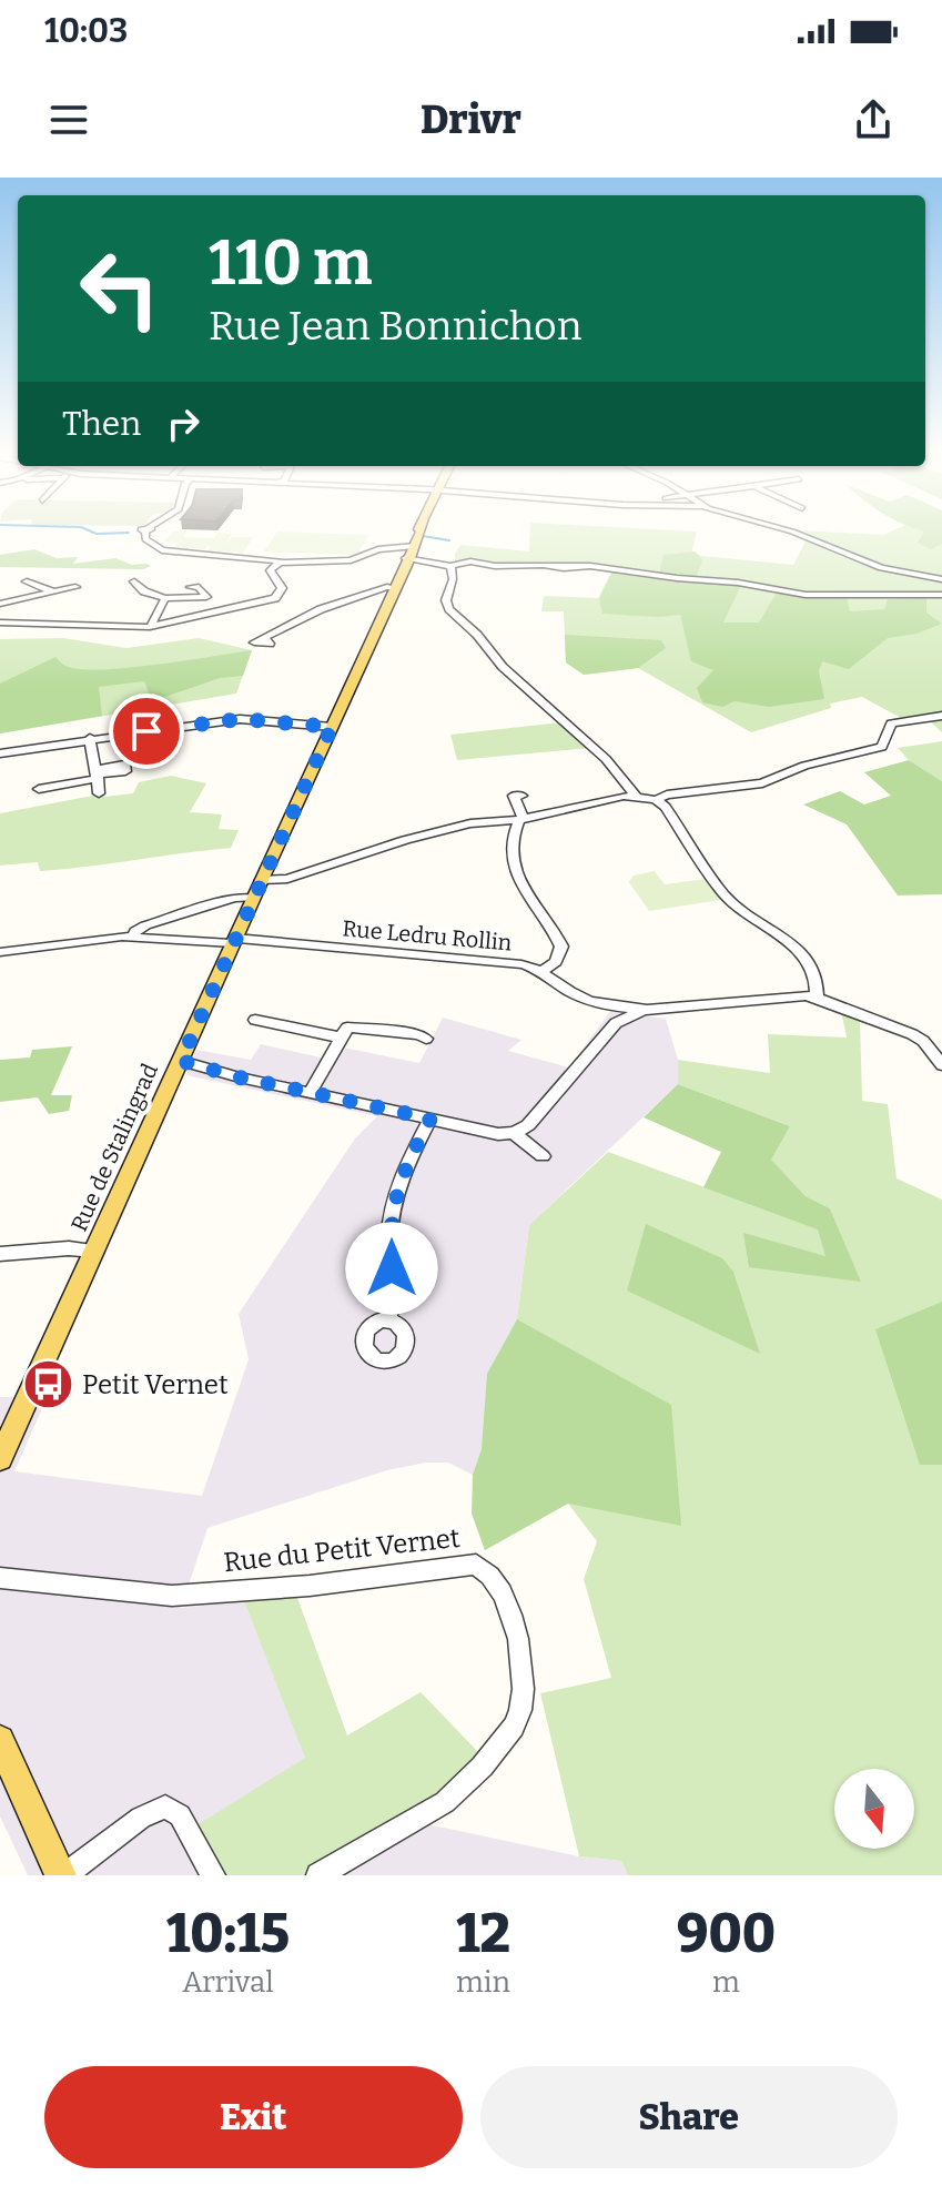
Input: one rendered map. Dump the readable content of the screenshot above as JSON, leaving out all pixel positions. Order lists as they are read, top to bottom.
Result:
{
  "streets": {
    "main road": ["Rue de Stalingrad"],
    "street": ["Rue Ledru Rollin", "Rue du Petit Vernet"]
  },
  "crossings": [
    ["Rue Ledru Rollin", "Rue de Stalingrad"]
  ],
  "places": {
    "bus stop": ["Petit Vernet"]
  },
  "north": "bottom",
  "page": {
    "status": "10:03",
    "header": "Drivr",
    "turn": ["110 m", "Rue Jean Bonnichon"],
    "then": "Then",
    "eta": [
      "10:15",
      "Arrival",
      "12",
      "min",
      "900",
      "m"
    ],
    "buttons": ["Exit", "Share"]
  }
}
